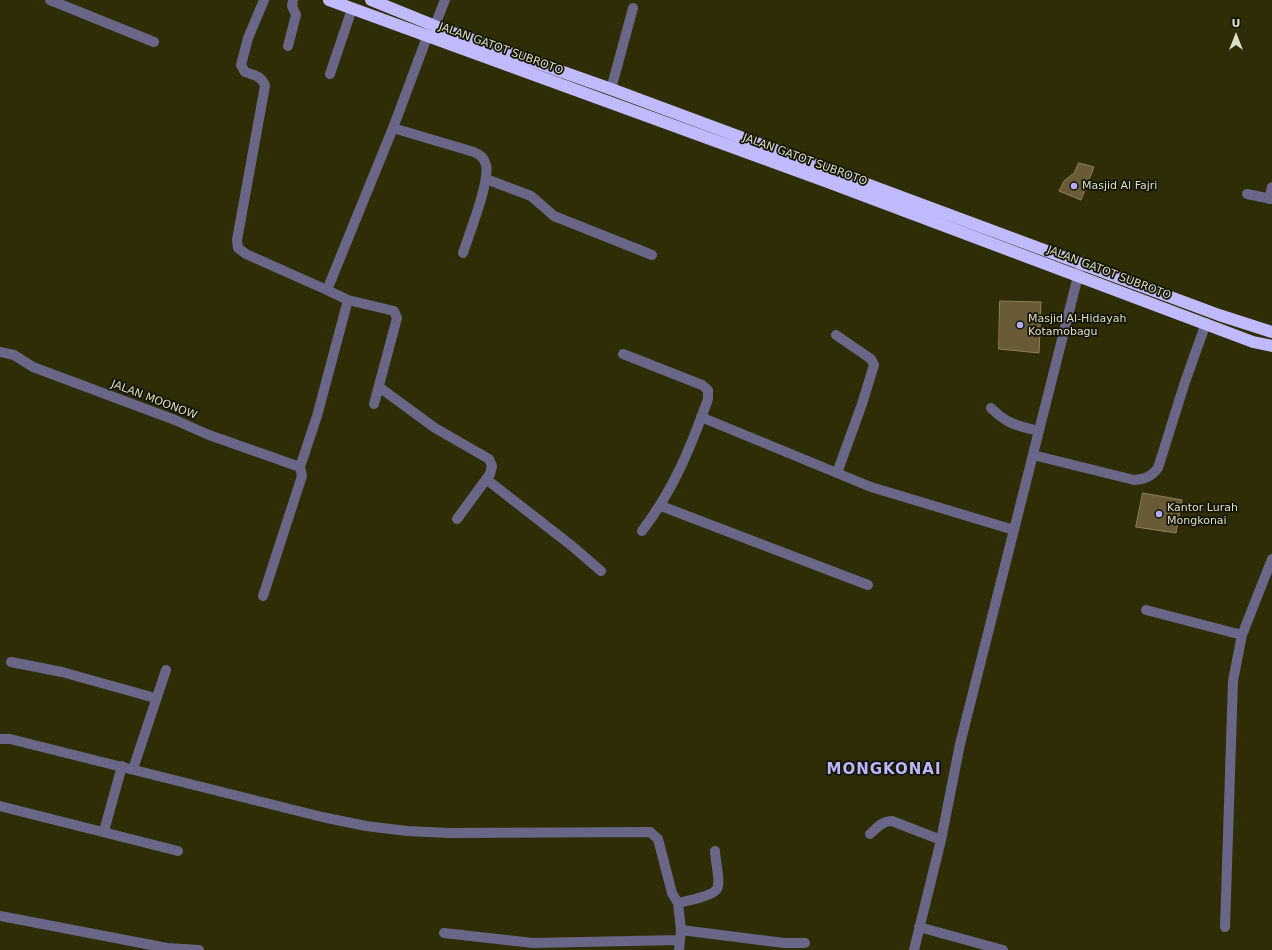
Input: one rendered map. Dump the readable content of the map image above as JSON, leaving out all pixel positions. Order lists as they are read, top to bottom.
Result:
{
  "streets": {
    "highway": ["JALAN GATOT SUBROTO"],
    "street": ["JALAN MOONOW"]
  },
  "districts": ["MONGKONAI"],
  "places": ["Masjid Al Fajri", "Masjid Al-Hidayah Kotamobagu", "Kantor Lurah Mongkonai"],
  "north": "top"
}
